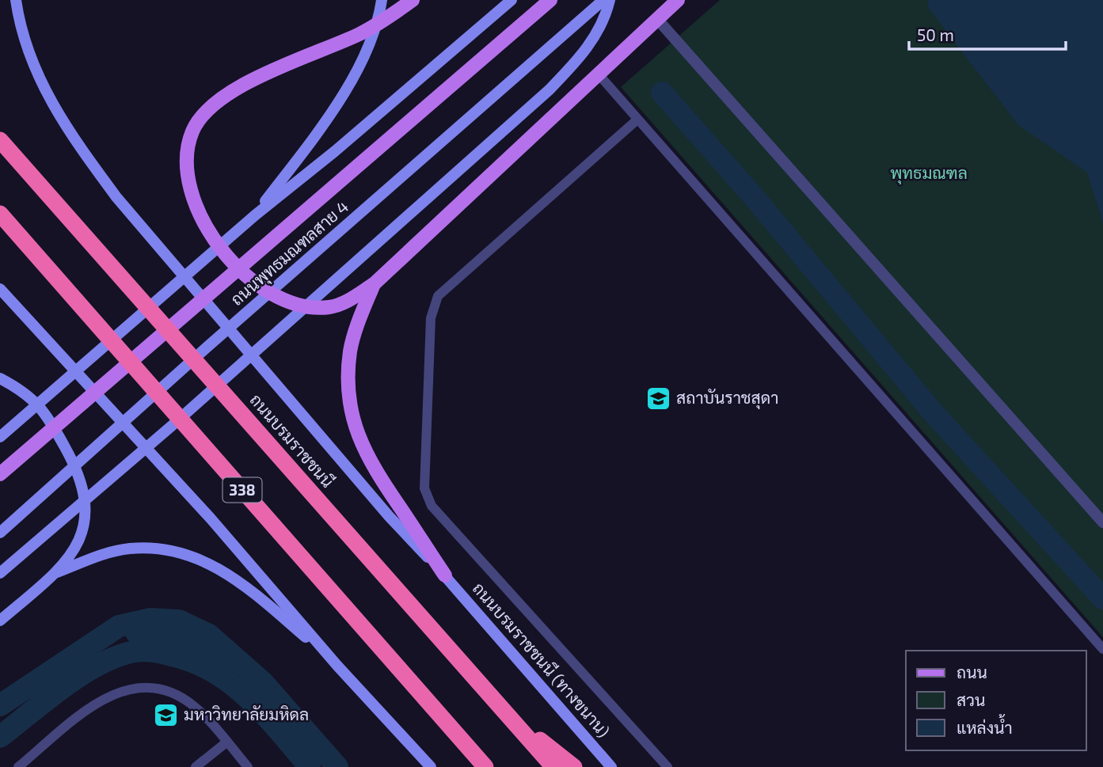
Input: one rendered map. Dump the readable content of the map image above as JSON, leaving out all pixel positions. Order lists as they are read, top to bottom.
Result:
{
  "streets": {
    "highway": ["ถนนบรมราชชนนี", "338"],
    "main road": ["ถนนพุทธมณฑลสาย 4", "ถนนบรมราชชนนี (ทางขนาน)"]
  },
  "parks": ["พุทธมณฑล"],
  "places": {
    "school or university": ["สถาบันราชสุดา", "มหาวิทยาลัยมหิดล"]
  },
  "legend": ["ถนน", "สวน", "แหล่งน้ำ"],
  "scale_bar": "50 m"
}
